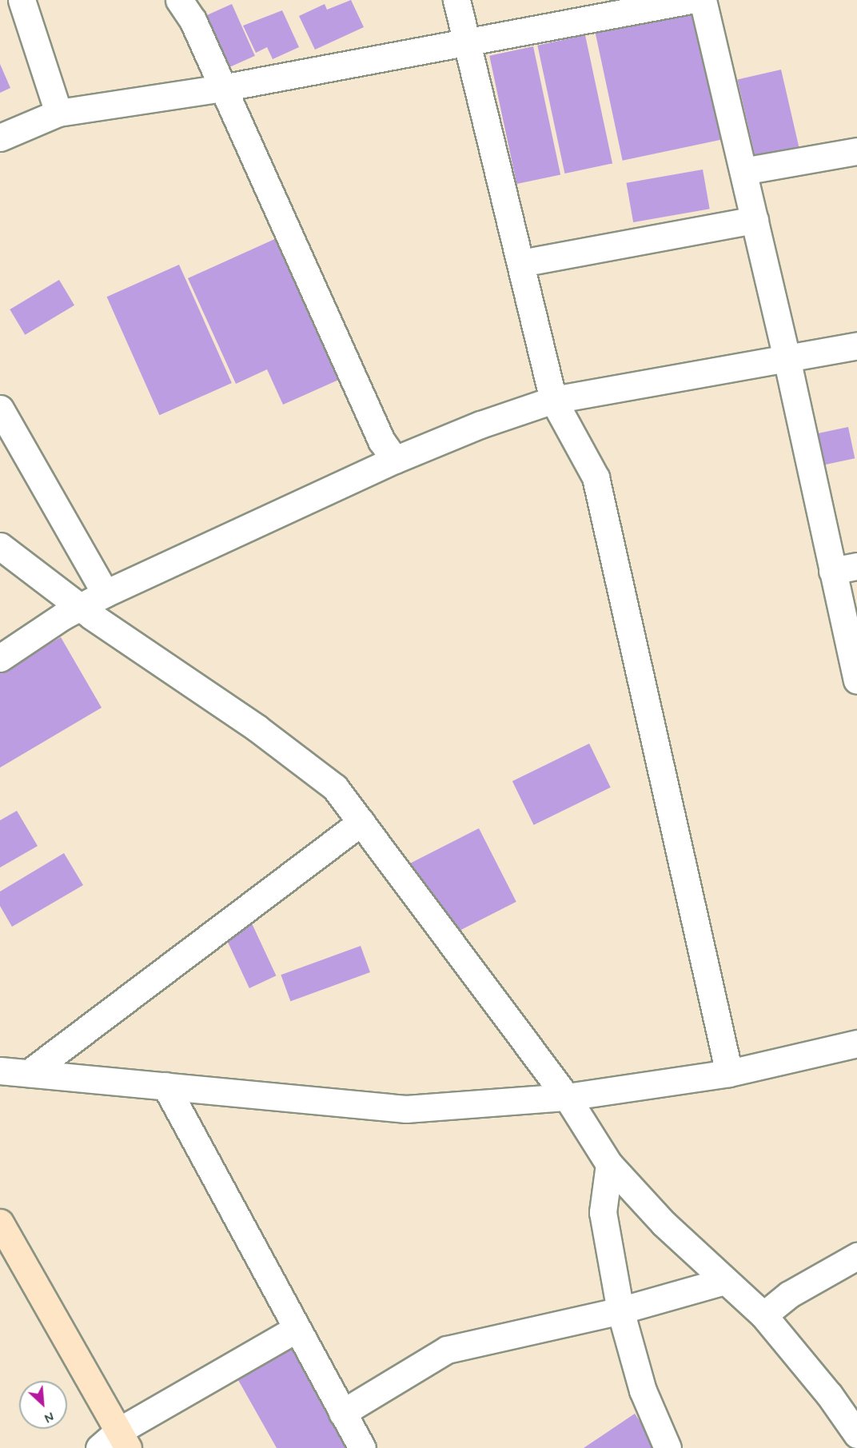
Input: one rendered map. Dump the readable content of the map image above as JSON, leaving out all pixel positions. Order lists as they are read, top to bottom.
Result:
{
  "north": "bottom right"
}
